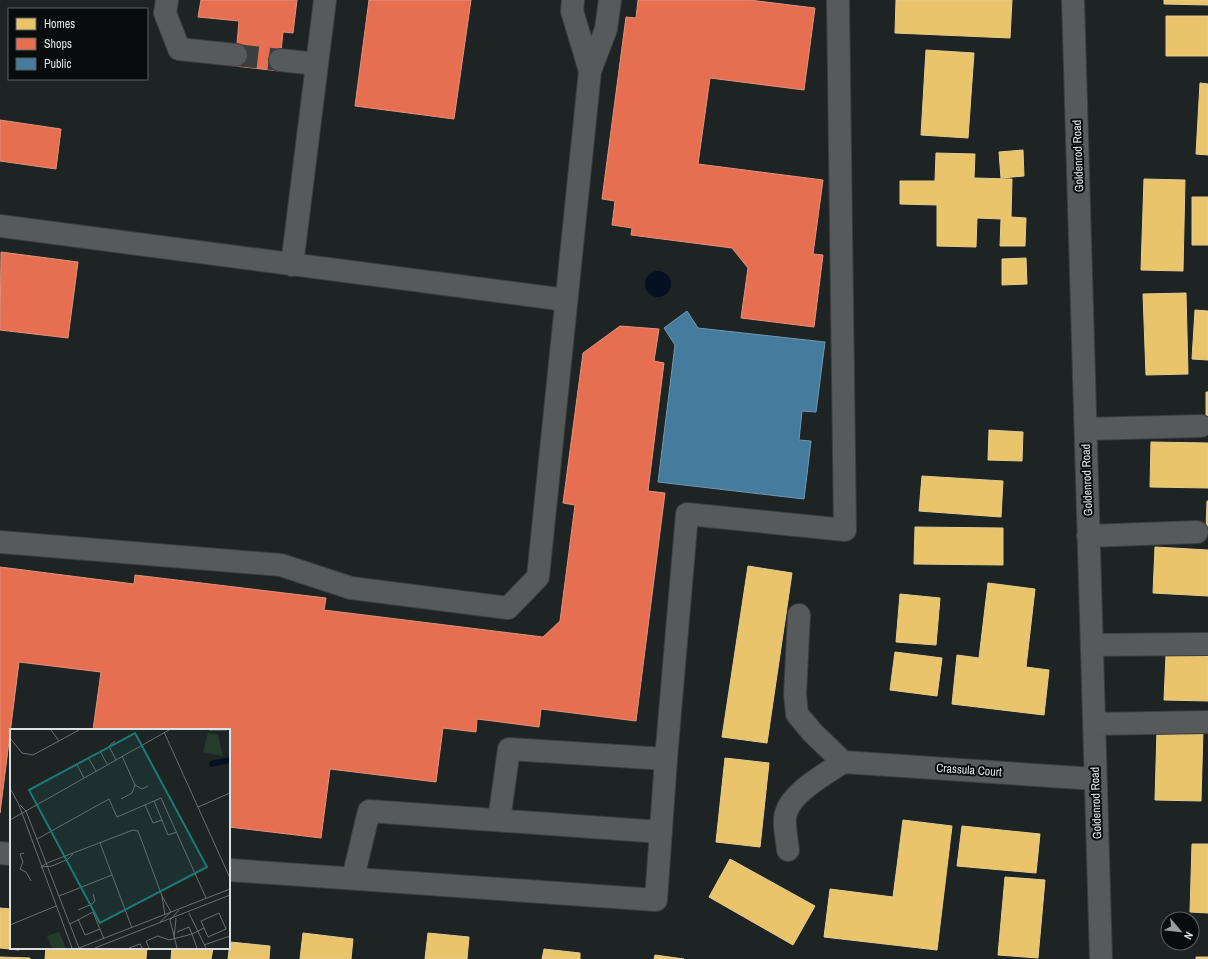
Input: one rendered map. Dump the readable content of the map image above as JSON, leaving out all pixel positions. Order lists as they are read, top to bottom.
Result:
{
  "streets": {
    "street": ["Goldenrod Road", "Crassula Court"]
  },
  "crossings": [
    ["Goldenrod Road", "Crassula Court"]
  ],
  "legend": ["Homes", "Shops", "Public"],
  "north": "bottom right"
}
